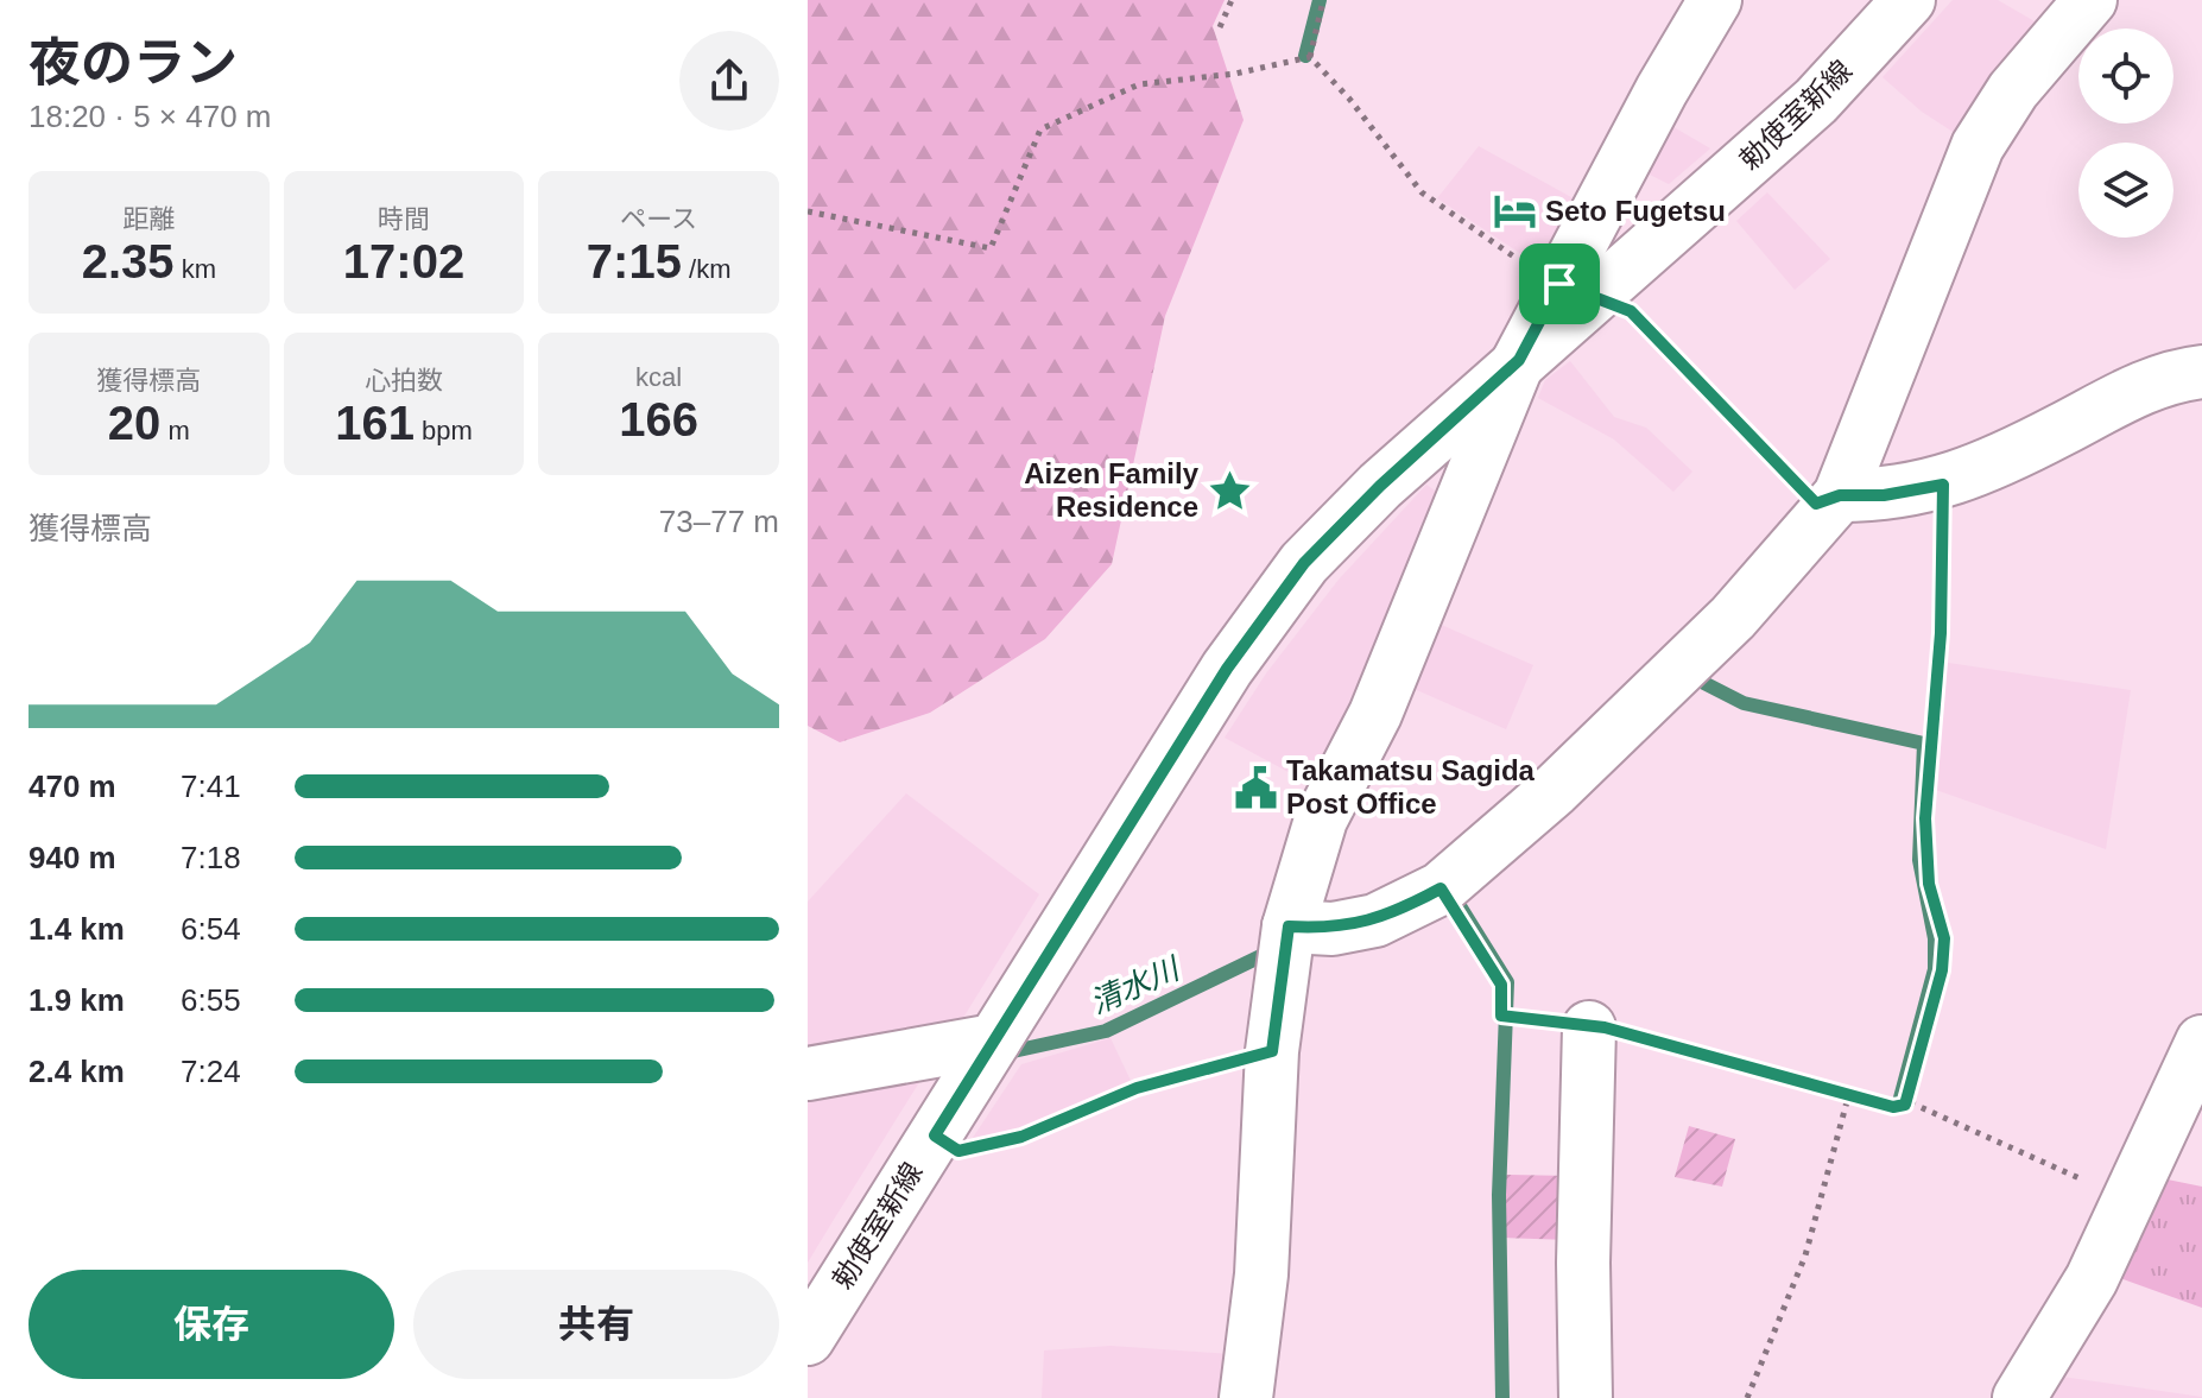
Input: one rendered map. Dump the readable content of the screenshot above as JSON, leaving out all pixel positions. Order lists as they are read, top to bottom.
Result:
{
  "streets": {
    "street": ["勅使室新線"]
  },
  "water": ["清水川"],
  "places": {
    "hotel": ["Seto Fugetsu"],
    "place": ["Aizen Family Residence"],
    "public building": ["Takamatsu Sagida Post Office"]
  },
  "page": {
    "heading": ["夜のラン", "18:20 · 5 × 470 m"],
    "stats": [
      ["距離", "2.35 km"],
      ["時間", "17:02"],
      ["ペース", "7:15 /km"],
      ["獲得標高", "20 m"],
      ["心拍数", "161 bpm"],
      ["kcal", "166"]
    ],
    "chart": ["獲得標高", "73–77 m"],
    "list": [
      {
        "name": "470 m",
        "note": "7:41"
      },
      {
        "name": "940 m",
        "note": "7:18"
      },
      {
        "name": "1.4 km",
        "note": "6:54"
      },
      {
        "name": "1.9 km",
        "note": "6:55"
      },
      {
        "name": "2.4 km",
        "note": "7:24"
      }
    ],
    "buttons": ["保存", "共有"]
  }
}
